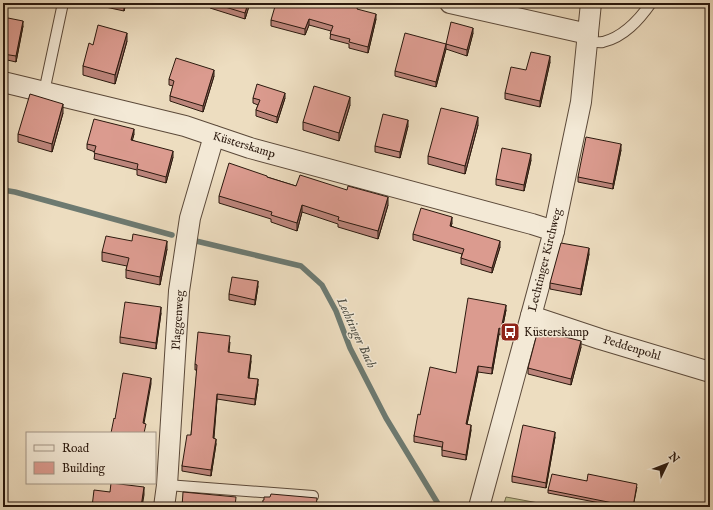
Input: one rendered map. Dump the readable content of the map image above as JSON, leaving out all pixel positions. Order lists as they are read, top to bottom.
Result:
{
  "streets": {
    "street": [
      "Küsterskamp",
      "Lechtinger Kirchweg",
      "Plaggenweg",
      "Peddenpohl"
    ]
  },
  "crossings": [
    ["Küsterskamp", "Lechtinger Kirchweg"],
    ["Küsterskamp", "Plaggenweg"],
    ["Lechtinger Kirchweg", "Peddenpohl"]
  ],
  "water": ["Lechtinger Bach"],
  "places": {
    "bus stop": ["Küsterskamp"]
  },
  "legend": ["Road", "Building"],
  "north": "top right"
}
